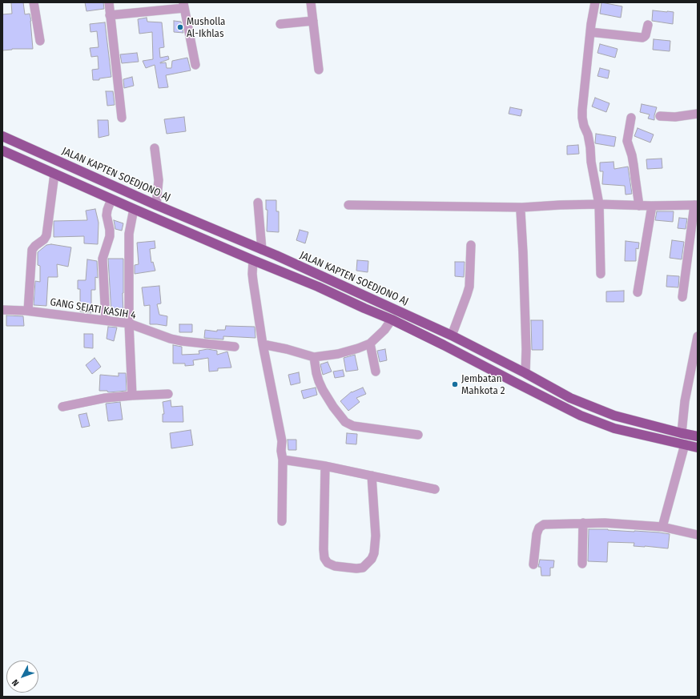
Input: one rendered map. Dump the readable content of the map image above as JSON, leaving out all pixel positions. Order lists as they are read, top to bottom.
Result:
{
  "streets": {
    "main road": ["JALAN KAPTEN SOEDJONO AJ"],
    "street": ["GANG SEJATI KASIH 4"]
  },
  "places": ["Musholla Al-Ikhlas", "Jembatan Mahkota 2"],
  "north": "bottom left"
}
